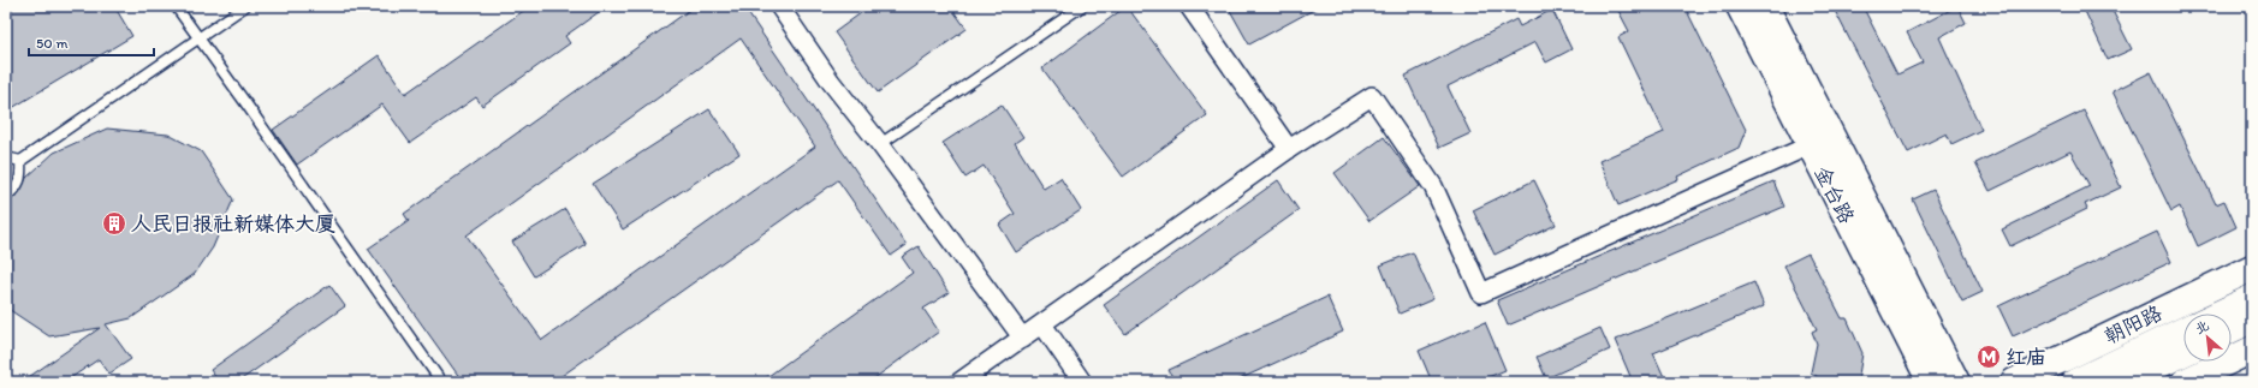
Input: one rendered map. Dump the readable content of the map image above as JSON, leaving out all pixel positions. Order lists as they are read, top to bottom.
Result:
{
  "streets": {
    "main road": ["金台路", "朝阳路"]
  },
  "places": {
    "building": ["人民日报社新媒体大厦"],
    "metro station": ["红庙"]
  },
  "scale_bar": "50 m",
  "north": "top left"
}
